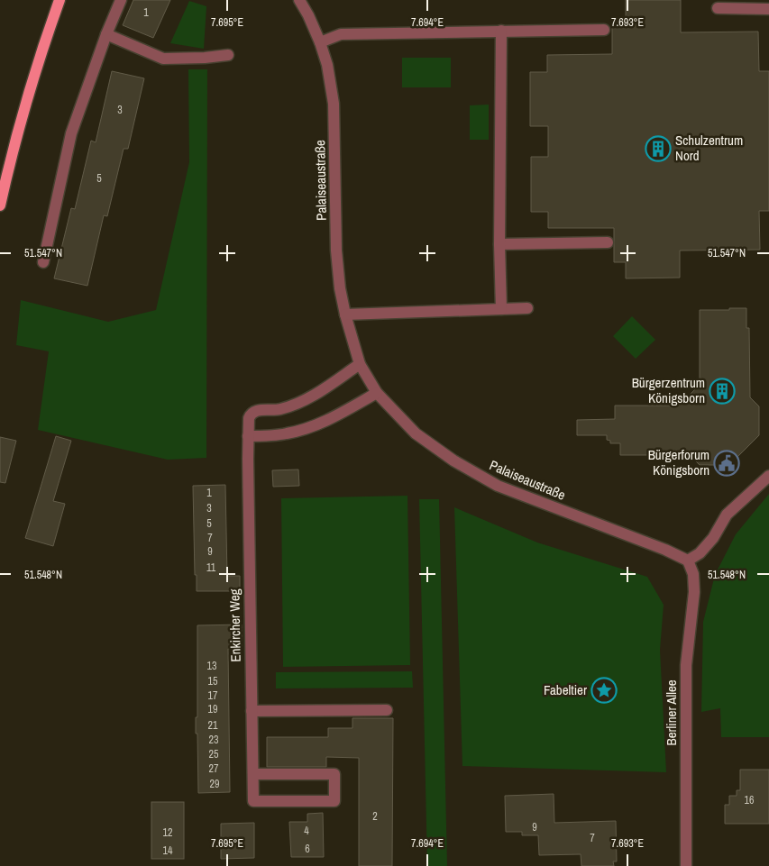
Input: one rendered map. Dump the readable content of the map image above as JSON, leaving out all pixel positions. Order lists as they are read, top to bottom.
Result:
{
  "streets": {
    "street": ["Palaiseaustraße", "Enkircher Weg", "Berliner Allee"]
  },
  "crossings": [
    ["Palaiseaustraße", "Berliner Allee"]
  ],
  "places": {
    "building": ["Schulzentrum Nord", "Bürgerzentrum Königsborn"],
    "public building": ["Bürgerforum Königsborn"],
    "place": ["Fabeltier"]
  },
  "house_numbers": [
    "1",
    "3",
    "5",
    "1",
    "3",
    "5",
    "7",
    "9",
    "11",
    "13",
    "15",
    "17",
    "19",
    "21",
    "23",
    "25",
    "27",
    "29",
    "16",
    "2",
    "9",
    "4",
    "12",
    "7",
    "6",
    "14"
  ],
  "coordinates": [
    "7.695°E",
    "7.694°E",
    "7.693°E",
    "51.547°N",
    "51.548°N"
  ]
}
